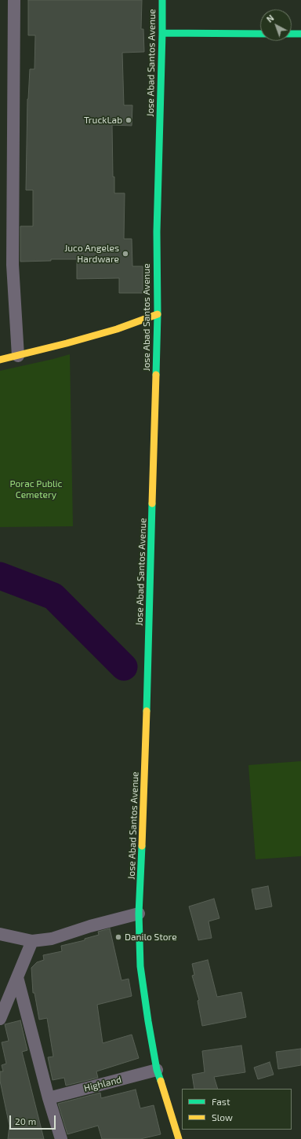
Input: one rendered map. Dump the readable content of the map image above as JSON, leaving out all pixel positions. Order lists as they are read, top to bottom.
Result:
{
  "streets": {
    "main road": ["Jose Abad Santos Avenue"],
    "street": ["Highland"]
  },
  "crossings": [
    ["Jose Abad Santos Avenue", "Highland"]
  ],
  "parks": ["Porac Public Cemetery"],
  "places": ["TruckLab", "Juco Angeles Hardware", "Danilo Store"],
  "legend": ["Fast", "Slow"],
  "scale_bar": "20 m",
  "north": "top left"
}
